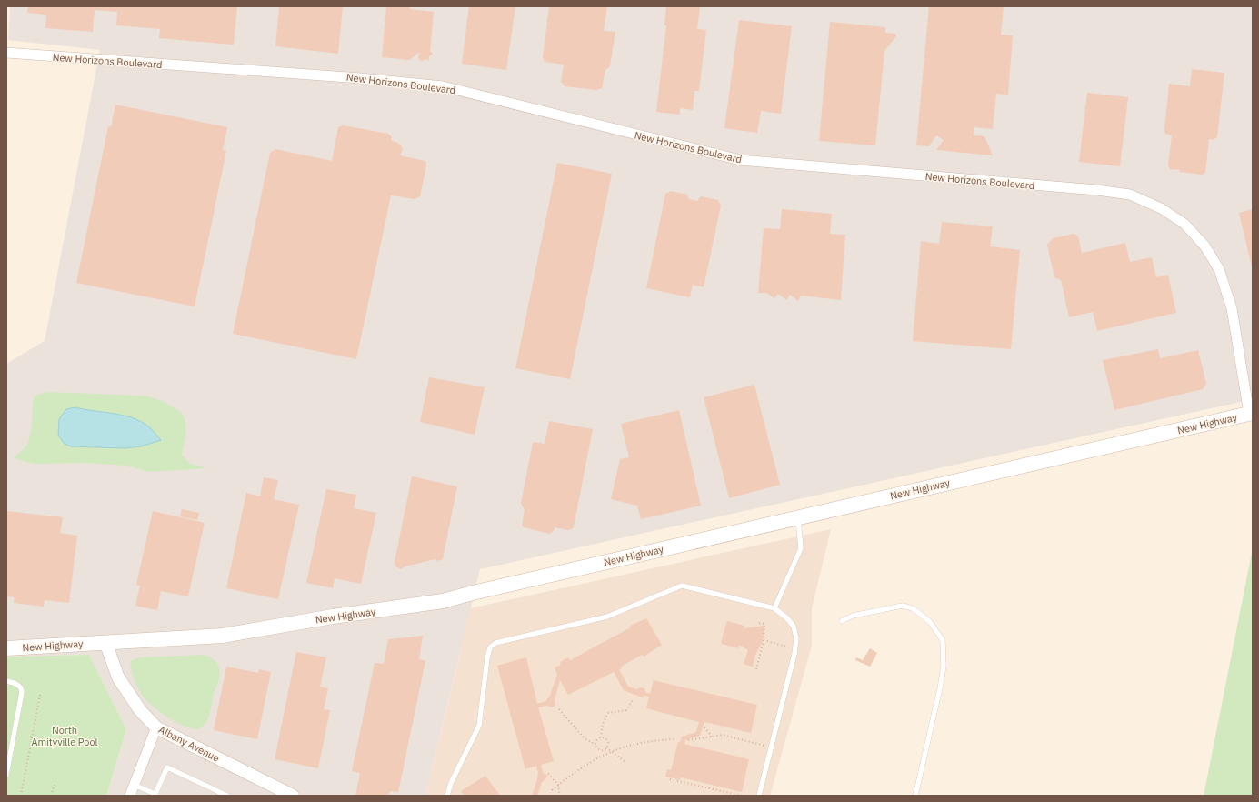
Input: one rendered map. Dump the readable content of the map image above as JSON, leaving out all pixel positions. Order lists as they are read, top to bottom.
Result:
{
  "streets": {
    "main road": ["New Highway"],
    "street": ["New Horizons Boulevard", "Albany Avenue"]
  },
  "crossings": [
    ["New Horizons Boulevard", "New Highway"],
    ["New Highway", "Albany Avenue"]
  ],
  "parks": ["North Amityville Pool"]
}
